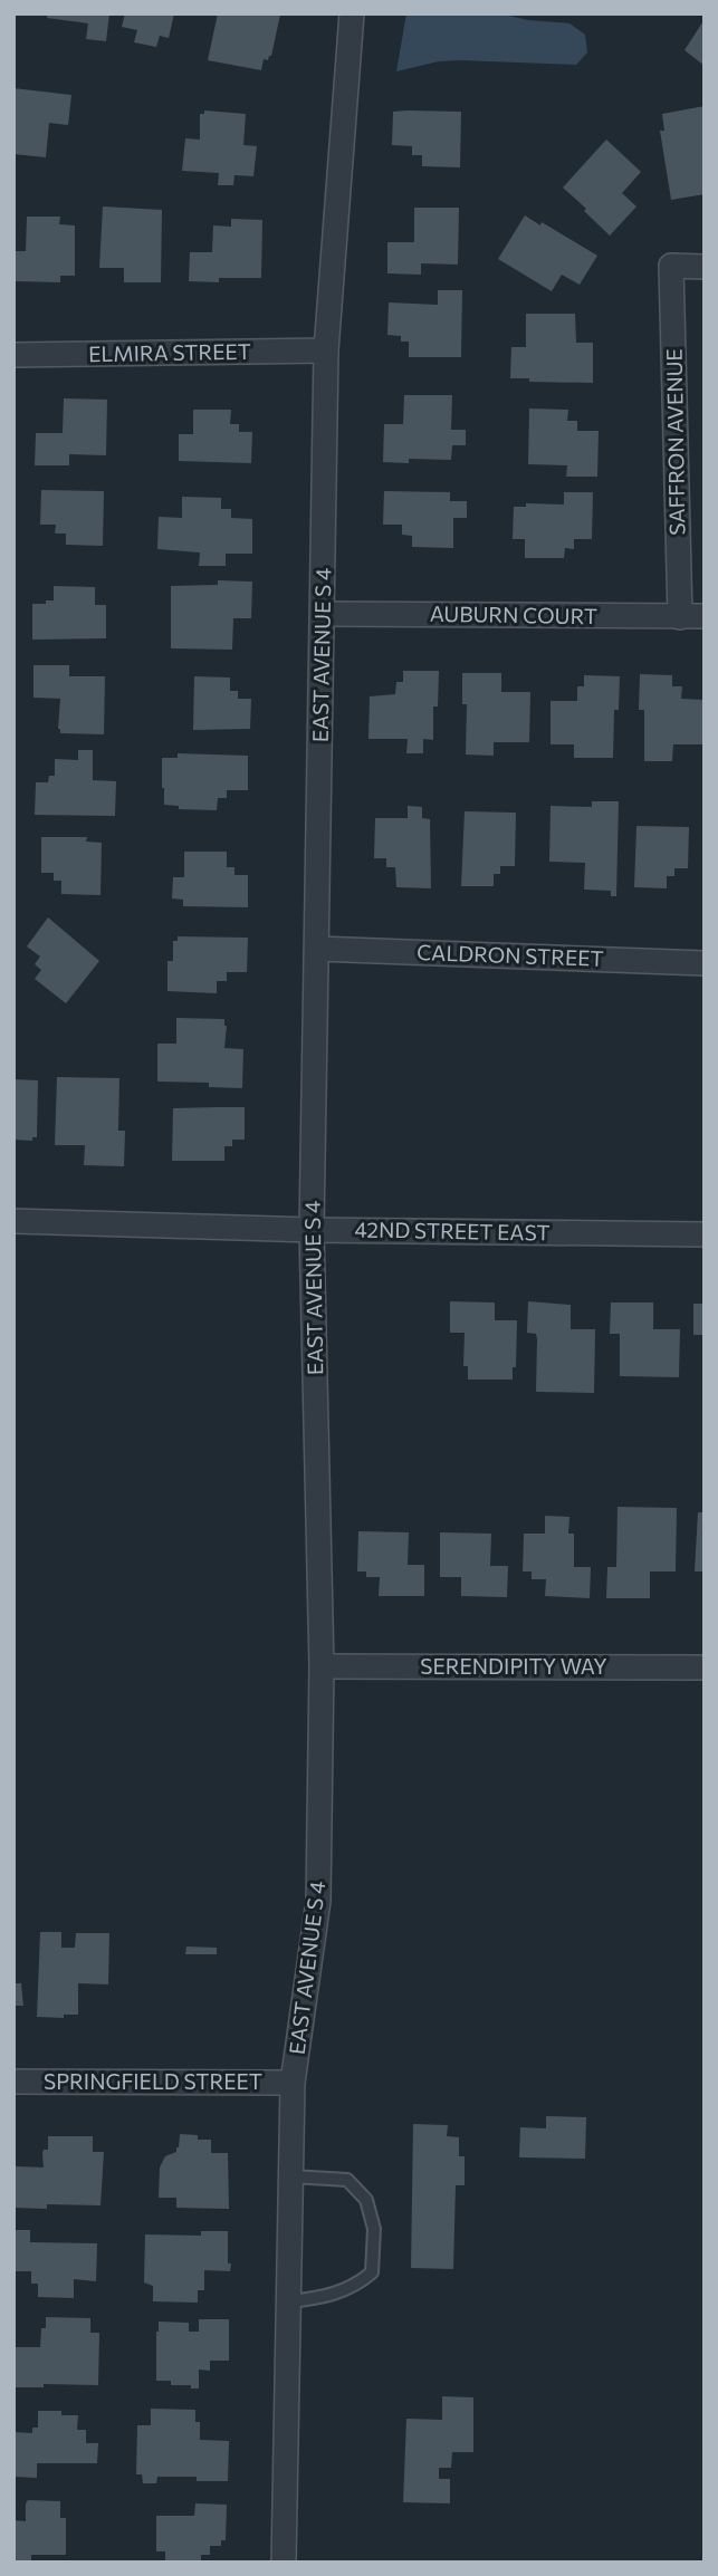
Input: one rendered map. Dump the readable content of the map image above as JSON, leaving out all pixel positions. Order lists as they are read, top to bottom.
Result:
{
  "streets": {
    "street": [
      "ELMIRA STREET",
      "SAFFRON AVENUE",
      "AUBURN COURT",
      "EAST AVENUE S 4",
      "CALDRON STREET",
      "42ND STREET EAST",
      "SERENDIPITY WAY",
      "SPRINGFIELD STREET"
    ]
  },
  "crossings": [
    ["ELMIRA STREET", "EAST AVENUE S 4"],
    ["SAFFRON AVENUE", "AUBURN COURT"],
    ["AUBURN COURT", "EAST AVENUE S 4"],
    ["EAST AVENUE S 4", "CALDRON STREET"],
    ["EAST AVENUE S 4", "42ND STREET EAST"],
    ["EAST AVENUE S 4", "SERENDIPITY WAY"],
    ["EAST AVENUE S 4", "SPRINGFIELD STREET"]
  ]
}
